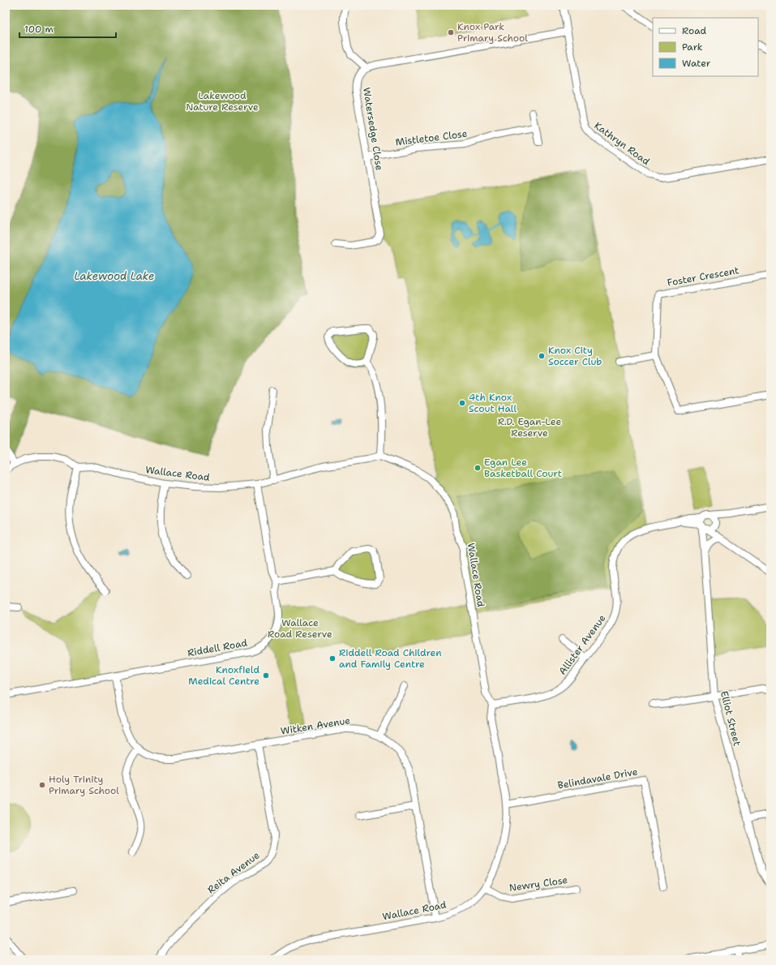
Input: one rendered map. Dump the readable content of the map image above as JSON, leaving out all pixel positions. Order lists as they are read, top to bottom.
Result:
{
  "streets": {
    "street": [
      "Watersedge Close",
      "Mistletoe Close",
      "Kathryn Road",
      "Foster Crescent",
      "Wallace Road",
      "Allister Avenue",
      "Riddell Road",
      "Elliot Street",
      "Witken Avenue",
      "Belindavale Drive",
      "Reita Avenue",
      "Newry Close"
    ]
  },
  "crossings": [
    ["Watersedge Close", "Mistletoe Close"],
    ["Wallace Road", "Allister Avenue"],
    ["Wallace Road", "Riddell Road"],
    ["Wallace Road", "Witken Avenue"],
    ["Wallace Road", "Belindavale Drive"],
    ["Wallace Road", "Newry Close"],
    ["Allister Avenue", "Elliot Street"],
    ["Riddell Road", "Witken Avenue"],
    ["Witken Avenue", "Reita Avenue"]
  ],
  "water": ["Lakewood Lake"],
  "parks": ["Lakewood Nature Reserve", "R.D. Egan-Lee Reserve", "Wallace Road Reserve"],
  "places": [
    "Knox Park Primary School",
    "Knox City Soccer Club",
    "4th Knox Scout Hall",
    "Egan Lee Basketball Court",
    "Riddell Road Children and Family Centre",
    "Knoxfield Medical Centre",
    "Holy Trinity Primary School"
  ],
  "legend": ["Road", "Park", "Water"],
  "scale_bar": "100 m"
}
